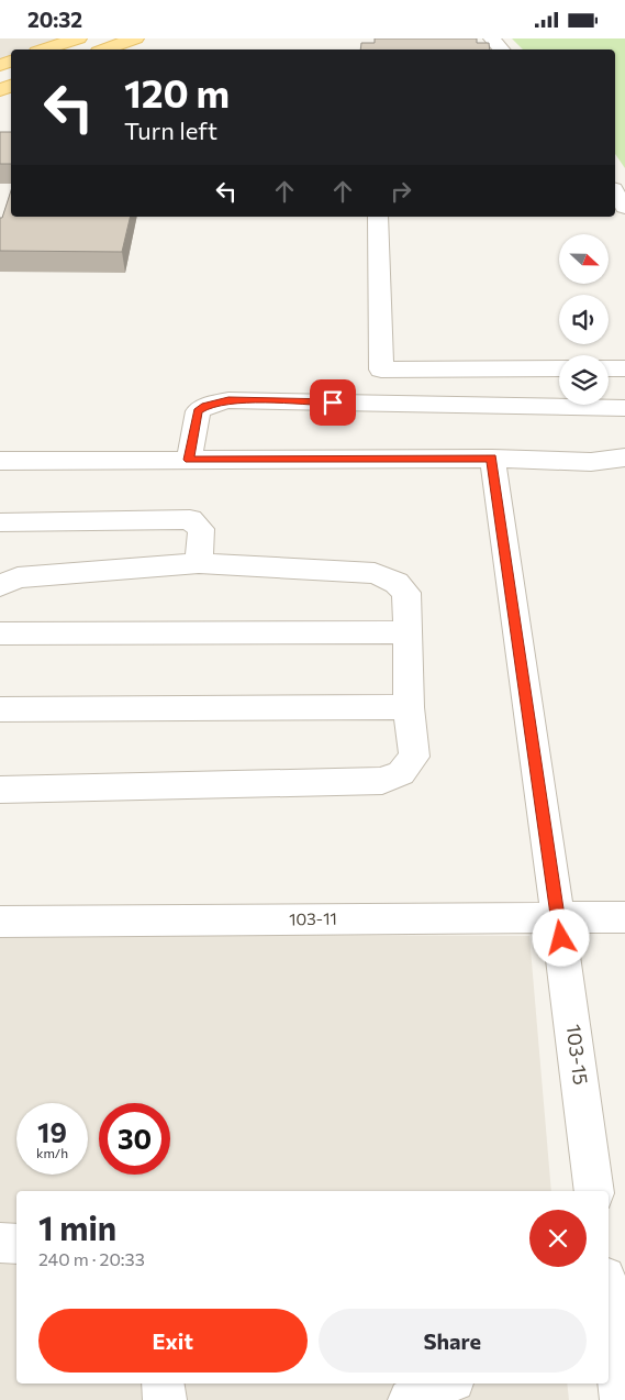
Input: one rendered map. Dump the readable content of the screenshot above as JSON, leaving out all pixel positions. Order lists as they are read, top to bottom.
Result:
{
  "streets": {
    "street": ["103-11", "103-15"]
  },
  "crossings": [
    ["103-11", "103-15"]
  ],
  "north": "right",
  "page": {
    "status": "20:32",
    "turn": ["120 m", "Turn left"],
    "speed": "19 km/h",
    "limit": "30",
    "heading": ["1 min", "240 m · 20:33"],
    "buttons": ["Exit", "Share"]
  }
}
